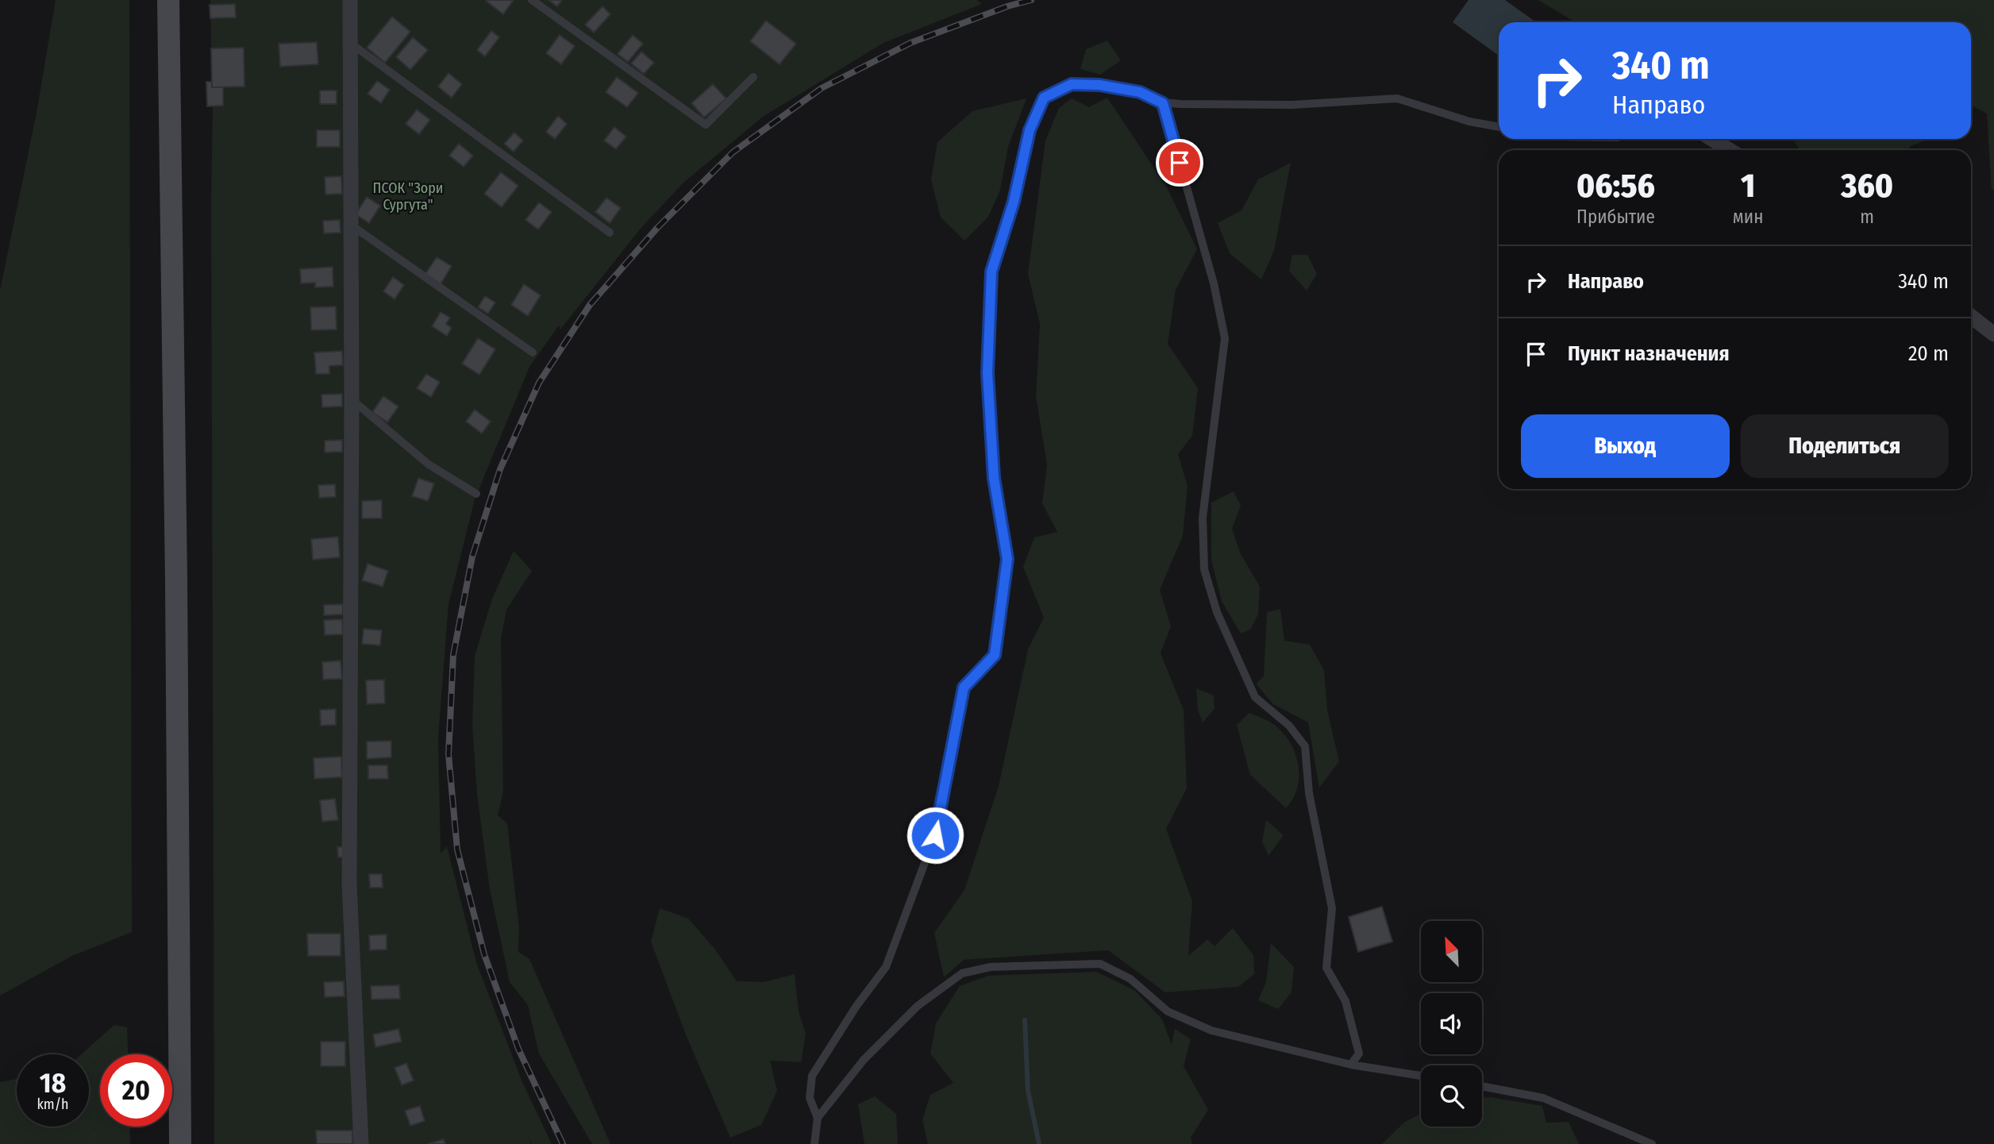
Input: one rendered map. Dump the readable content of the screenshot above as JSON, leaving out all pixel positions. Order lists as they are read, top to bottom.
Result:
{
  "parks": ["ПСОК \"Зори Сургута\""],
  "north": "top left",
  "page": {
    "turn": ["340 m", "Направо"],
    "eta": [
      "06:56",
      "Прибытие",
      "1",
      "мин",
      "360",
      "m"
    ],
    "list": [
      {
        "name": "Направо",
        "value": "340 m"
      },
      {
        "name": "Пункт назначения",
        "value": "20 m"
      }
    ],
    "buttons": ["Выход", "Поделиться"],
    "speed": "18 km/h",
    "limit": "20"
  }
}
